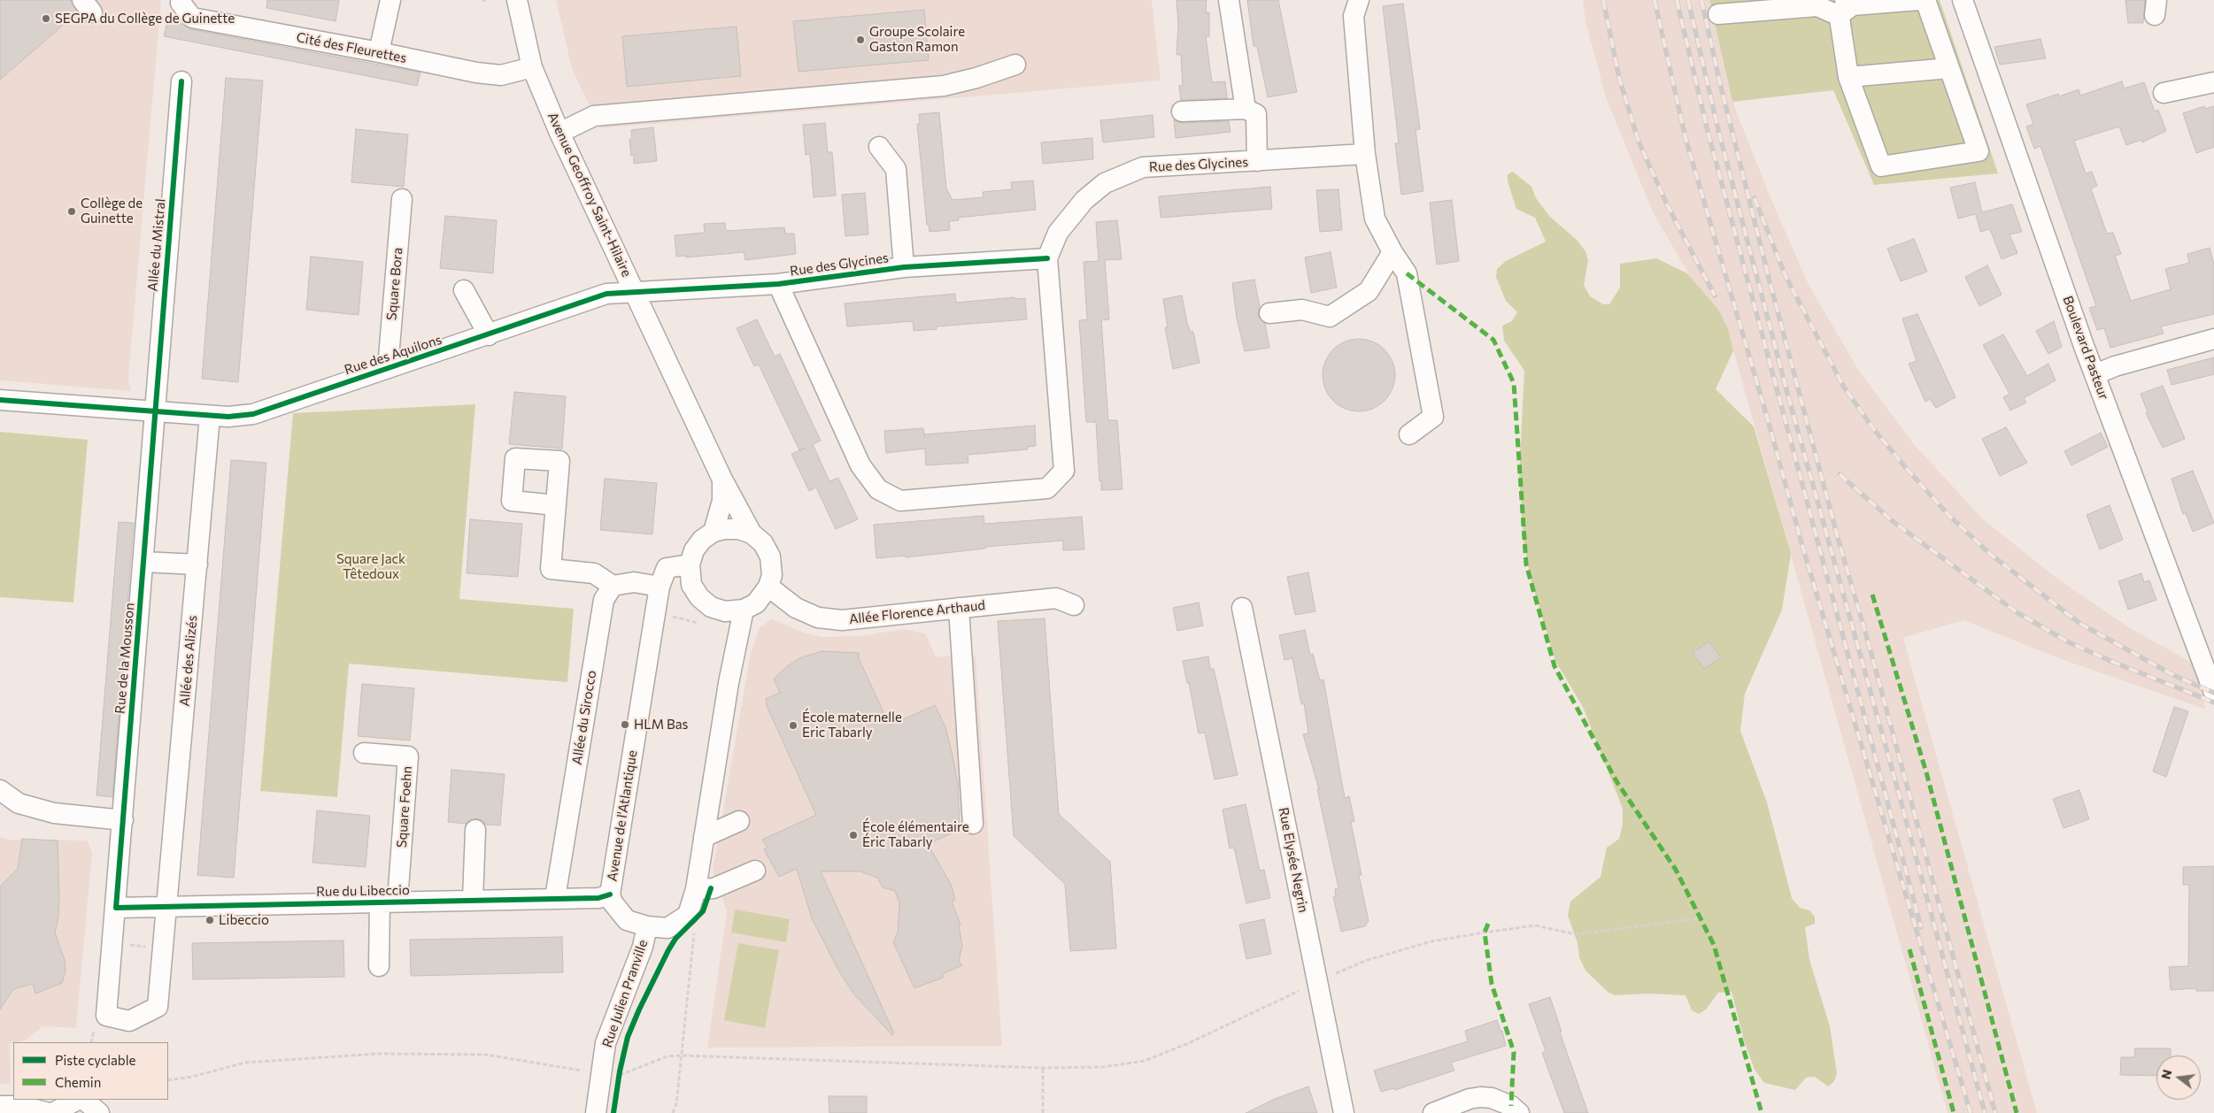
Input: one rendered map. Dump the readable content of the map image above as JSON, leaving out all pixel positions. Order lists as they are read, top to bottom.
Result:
{
  "streets": {
    "street": [
      "Cité des Fleurettes",
      "Rue des Glycines",
      "Avenue Geoffroy Saint-Hilaire",
      "Allée du Mistral",
      "Square Bora",
      "Boulevard Pasteur",
      "Rue des Aquilons",
      "Allée Florence Arthaud",
      "Rue de la Mousson",
      "Allée des Alizés",
      "Allée du Sirocco",
      "Square Foehn",
      "Avenue de l'Atlantique",
      "Rue Elysée Negrin",
      "Rue du Libeccio",
      "Rue Julien Pranville"
    ]
  },
  "crossings": [
    ["Cité des Fleurettes", "Avenue Geoffroy Saint-Hilaire"],
    ["Rue des Glycines", "Avenue Geoffroy Saint-Hilaire"],
    ["Rue des Glycines", "Rue des Aquilons"],
    ["Avenue Geoffroy Saint-Hilaire", "Rue des Aquilons"],
    ["Avenue Geoffroy Saint-Hilaire", "Allée Florence Arthaud"],
    ["Avenue Geoffroy Saint-Hilaire", "Avenue de l'Atlantique"],
    ["Allée du Mistral", "Rue des Aquilons"],
    ["Allée du Mistral", "Rue de la Mousson"],
    ["Square Bora", "Rue des Aquilons"],
    ["Rue des Aquilons", "Rue de la Mousson"],
    ["Rue des Aquilons", "Allée des Alizés"],
    ["Allée Florence Arthaud", "Avenue de l'Atlantique"],
    ["Rue de la Mousson", "Allée des Alizés"],
    ["Rue de la Mousson", "Rue du Libeccio"],
    ["Allée des Alizés", "Rue du Libeccio"],
    ["Allée du Sirocco", "Rue du Libeccio"],
    ["Square Foehn", "Rue du Libeccio"],
    ["Avenue de l'Atlantique", "Rue du Libeccio"],
    ["Avenue de l'Atlantique", "Rue Julien Pranville"]
  ],
  "parks": ["Square Jack Têtedoux"],
  "places": [
    "SEGPA du Collège de Guinette",
    "Groupe Scolaire Gaston Ramon",
    "Collège de Guinette",
    "HLM Bas",
    "École maternelle Eric Tabarly",
    "École élémentaire Éric Tabarly",
    "Libeccio"
  ],
  "legend": ["Piste cyclable", "Chemin"],
  "north": "left"
}
